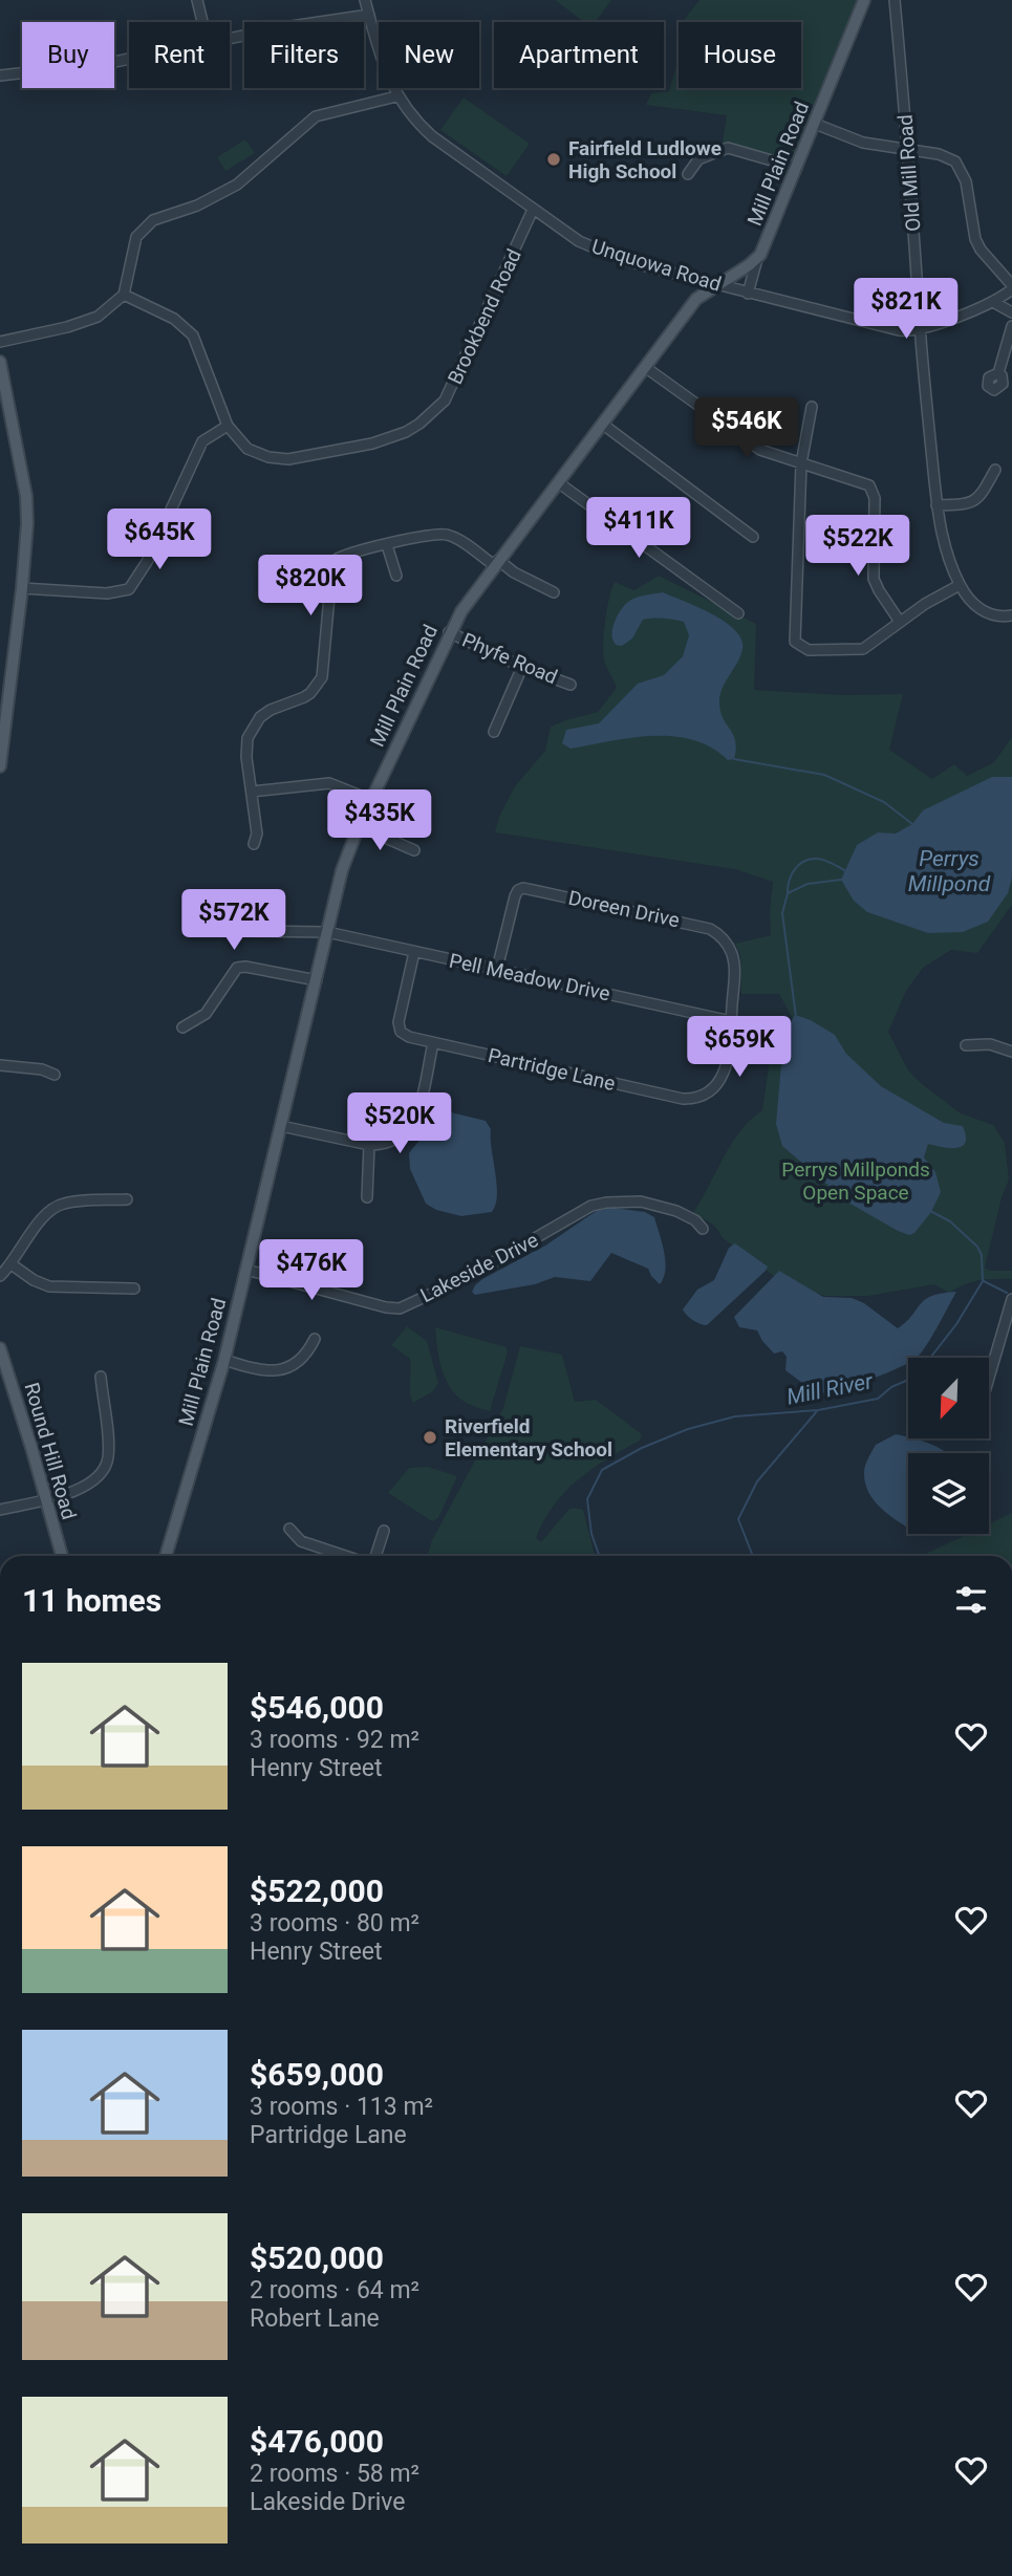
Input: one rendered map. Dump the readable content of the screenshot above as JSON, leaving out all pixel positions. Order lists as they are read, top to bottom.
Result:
{
  "streets": {
    "main road": ["Mill Plain Road", "Round Hill Road"],
    "street": [
      "Old Mill Road",
      "Unquowa Road",
      "Brookbend Road",
      "Phyfe Road",
      "Doreen Drive",
      "Pell Meadow Drive",
      "Partridge Lane",
      "Lakeside Drive"
    ]
  },
  "crossings": [
    ["Mill Plain Road", "Unquowa Road"],
    ["Mill Plain Road", "Phyfe Road"],
    ["Mill Plain Road", "Pell Meadow Drive"],
    ["Mill Plain Road", "Lakeside Drive"],
    ["Old Mill Road", "Unquowa Road"],
    ["Unquowa Road", "Brookbend Road"],
    ["Doreen Drive", "Pell Meadow Drive"],
    ["Doreen Drive", "Partridge Lane"],
    ["Pell Meadow Drive", "Partridge Lane"]
  ],
  "water": ["Perrys Millpond", "Mill River"],
  "parks": ["Perrys Millponds Open Space"],
  "places": ["Fairfield Ludlowe High School", "Riverfield Elementary School"],
  "north": "bottom left",
  "page": {
    "chip": [
      "Buy",
      "Rent",
      "Filters",
      "New",
      "Apartment",
      "House"
    ],
    "price": [
      "$821K",
      "$546K",
      "$411K",
      "$645K",
      "$522K",
      "$820K",
      "$435K",
      "$572K",
      "$659K",
      "$520K",
      "$476K"
    ],
    "heading": "11 homes",
    "list": [
      {
        "name": "$546,000",
        "note": "3 rooms · 92 m² · Henry Street"
      },
      {
        "name": "$522,000",
        "note": "3 rooms · 80 m² · Henry Street"
      },
      {
        "name": "$659,000",
        "note": "3 rooms · 113 m² · Partridge Lane"
      },
      {
        "name": "$520,000",
        "note": "2 rooms · 64 m² · Robert Lane"
      },
      {
        "name": "$476,000",
        "note": "2 rooms · 58 m² · Lakeside Drive"
      }
    ]
  }
}
